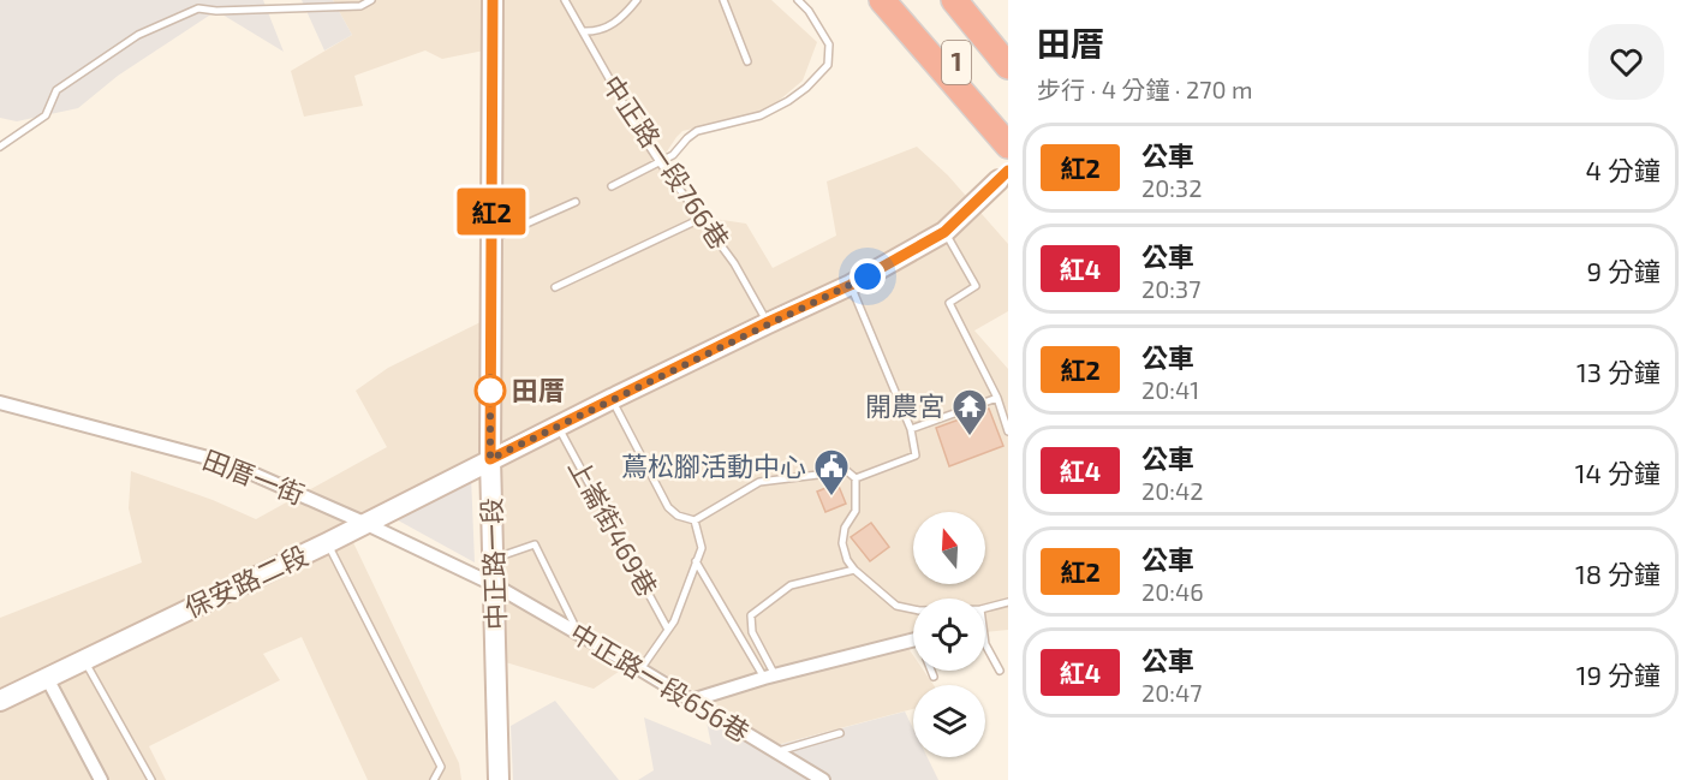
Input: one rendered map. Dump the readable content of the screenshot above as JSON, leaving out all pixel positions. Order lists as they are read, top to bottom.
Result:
{
  "streets": {
    "highway": ["1"],
    "street": [
      "田厝一街",
      "中正路一段",
      "保安路二段",
      "中正路一段656巷"
    ],
    "lane": ["中正路一段766巷", "上崙街469巷"]
  },
  "crossings": [
    ["中正路一段766巷", "保安路二段"],
    ["田厝一街", "中正路一段"],
    ["田厝一街", "保安路二段"],
    ["田厝一街", "中正路一段656巷"],
    ["上崙街469巷", "保安路二段"],
    ["中正路一段", "保安路二段"],
    ["中正路一段", "中正路一段656巷"]
  ],
  "places": {
    "other": ["田厝"],
    "temple": ["開農宮"],
    "public building": ["蔦松腳活動中心"]
  },
  "lines": ["bus line 紅2"],
  "north": "top",
  "page": {
    "on_map": "紅2",
    "heading": ["田厝", "步行 · 4 分鐘 · 270 m"],
    "list": [
      {
        "mark": "紅2",
        "name": "公車",
        "note": "20:32",
        "value": "4 分鐘"
      },
      {
        "mark": "紅4",
        "name": "公車",
        "note": "20:37",
        "value": "9 分鐘"
      },
      {
        "mark": "紅2",
        "name": "公車",
        "note": "20:41",
        "value": "13 分鐘"
      },
      {
        "mark": "紅4",
        "name": "公車",
        "note": "20:42",
        "value": "14 分鐘"
      },
      {
        "mark": "紅2",
        "name": "公車",
        "note": "20:46",
        "value": "18 分鐘"
      },
      {
        "mark": "紅4",
        "name": "公車",
        "note": "20:47",
        "value": "19 分鐘"
      }
    ]
  }
}
